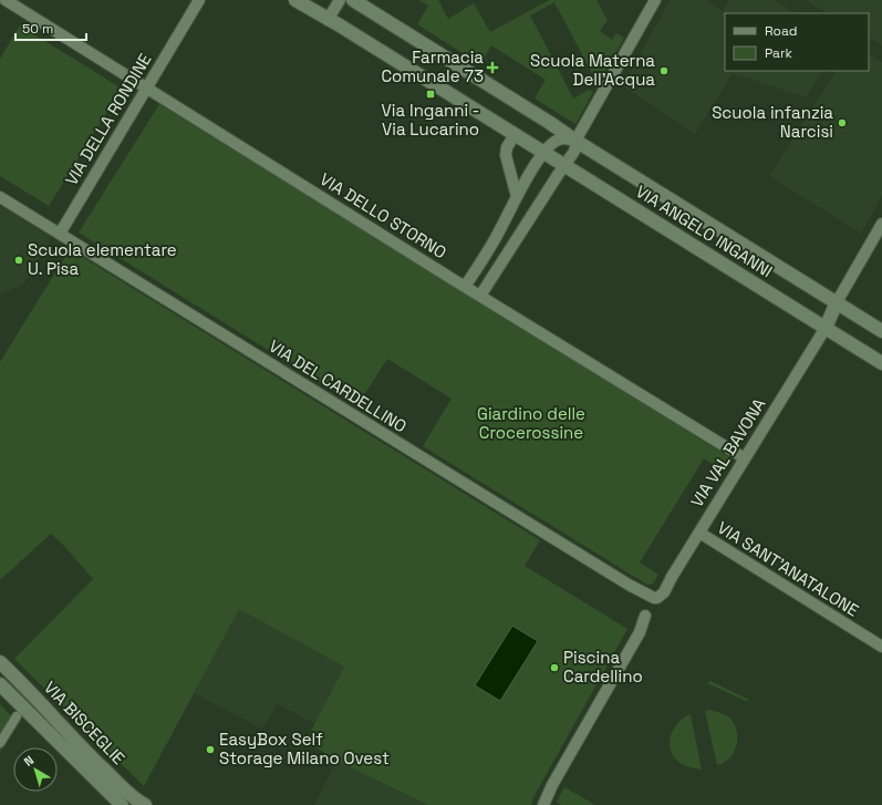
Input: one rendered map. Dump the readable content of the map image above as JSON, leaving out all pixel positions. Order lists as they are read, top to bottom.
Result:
{
  "streets": {
    "street": [
      "VIA DELLA RONDINE",
      "VIA DELLO STORNO",
      "VIA ANGELO INGANNI",
      "VIA DEL CARDELLINO",
      "VIA VAL BAVONA",
      "VIA SANT'ANATALONE",
      "VIA BISCEGLIE"
    ]
  },
  "crossings": [
    ["VIA DELLA RONDINE", "VIA DELLO STORNO"],
    ["VIA DELLA RONDINE", "VIA DEL CARDELLINO"],
    ["VIA DELLO STORNO", "VIA VAL BAVONA"],
    ["VIA ANGELO INGANNI", "VIA VAL BAVONA"],
    ["VIA DEL CARDELLINO", "VIA VAL BAVONA"],
    ["VIA VAL BAVONA", "VIA SANT'ANATALONE"]
  ],
  "parks": ["Giardino delle Crocerossine"],
  "places": {
    "health": ["Farmacia Comunale 73"],
    "other": [
      "Scuola Materna Dell'Acqua",
      "Scuola infanzia Narcisi",
      "Scuola elementare U. Pisa",
      "Piscina Cardellino",
      "EasyBox Self Storage Milano Ovest"
    ],
    "transit": ["Via Inganni - Via Lucarino"]
  },
  "legend": ["Road", "Park"],
  "scale_bar": "50 m",
  "north": "top left"
}
